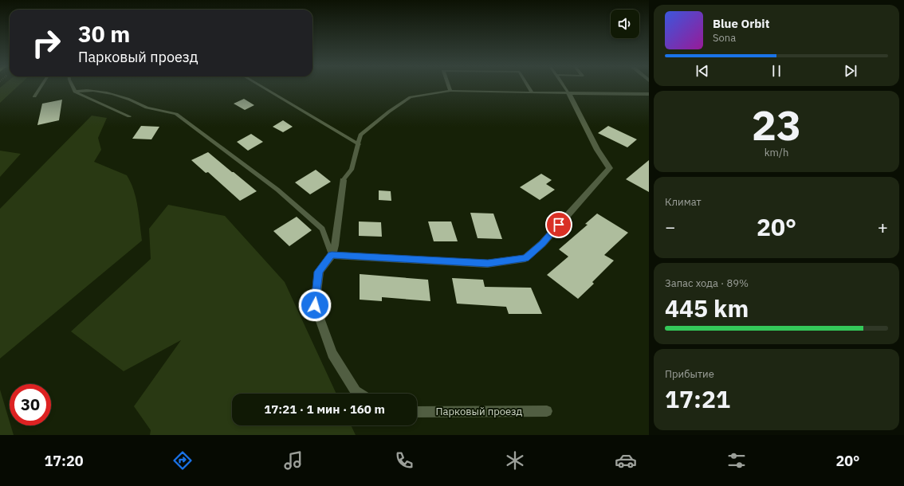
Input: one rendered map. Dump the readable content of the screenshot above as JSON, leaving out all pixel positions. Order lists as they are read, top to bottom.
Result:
{
  "streets": {
    "street": ["Парковый проезд"]
  },
  "page": {
    "turn": ["30 m", "Парковый проезд"],
    "song": ["Blue Orbit", "Sona"],
    "tile": [
      ["23", "km/h"],
      "Климат",
      ["Запас хода · 89%", "445 km"],
      ["Прибытие", "17:21"]
    ],
    "heat": ["−", "20°", "+"],
    "limit": "30",
    "trip": "17:21 · 1 мин · 160 m",
    "tabs": ["17:20", "20°"]
  }
}
